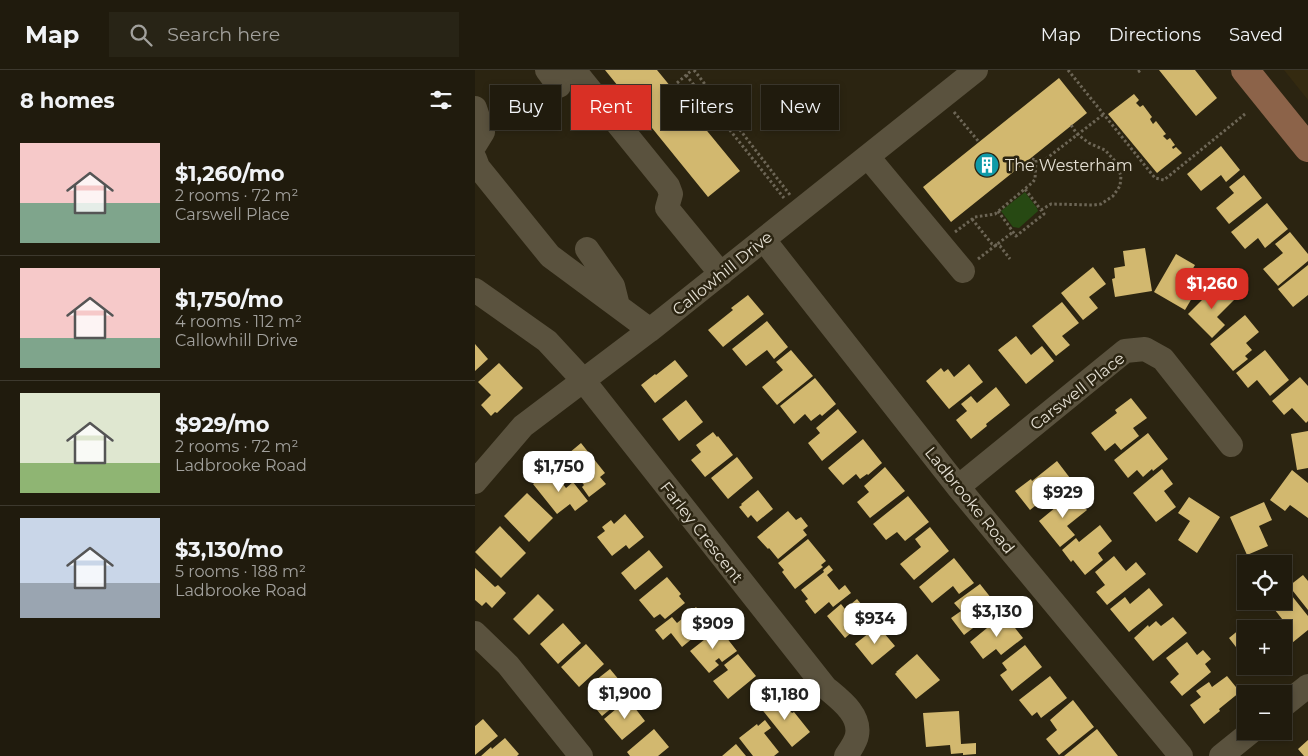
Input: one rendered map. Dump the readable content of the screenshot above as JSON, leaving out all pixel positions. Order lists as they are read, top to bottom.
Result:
{
  "streets": {
    "street": [
      "Callowhill Drive",
      "Carswell Place",
      "Ladbrooke Road",
      "Farley Crescent"
    ]
  },
  "crossings": [
    ["Callowhill Drive", "Ladbrooke Road"],
    ["Callowhill Drive", "Farley Crescent"],
    ["Carswell Place", "Ladbrooke Road"]
  ],
  "places": {
    "building": ["The Westerham"]
  },
  "page": {
    "header": "Map",
    "search": "Search here",
    "nav": ["Map", "Directions", "Saved"],
    "heading": "8 homes",
    "chip": [
      "Buy",
      "Rent",
      "Filters",
      "New"
    ],
    "list": [
      {
        "name": "$1,260/mo",
        "note": "2 rooms · 72 m² · Carswell Place"
      },
      {
        "name": "$1,750/mo",
        "note": "4 rooms · 112 m² · Callowhill Drive"
      },
      {
        "name": "$929/mo",
        "note": "2 rooms · 72 m² · Ladbrooke Road"
      },
      {
        "name": "$3,130/mo",
        "note": "5 rooms · 188 m² · Ladbrooke Road"
      }
    ],
    "price": [
      "$1,260",
      "$1,750",
      "$929",
      "$3,130",
      "$934",
      "$909",
      "$1,900",
      "$1,180"
    ],
    "map_buttons": ["+", "−"]
  }
}
